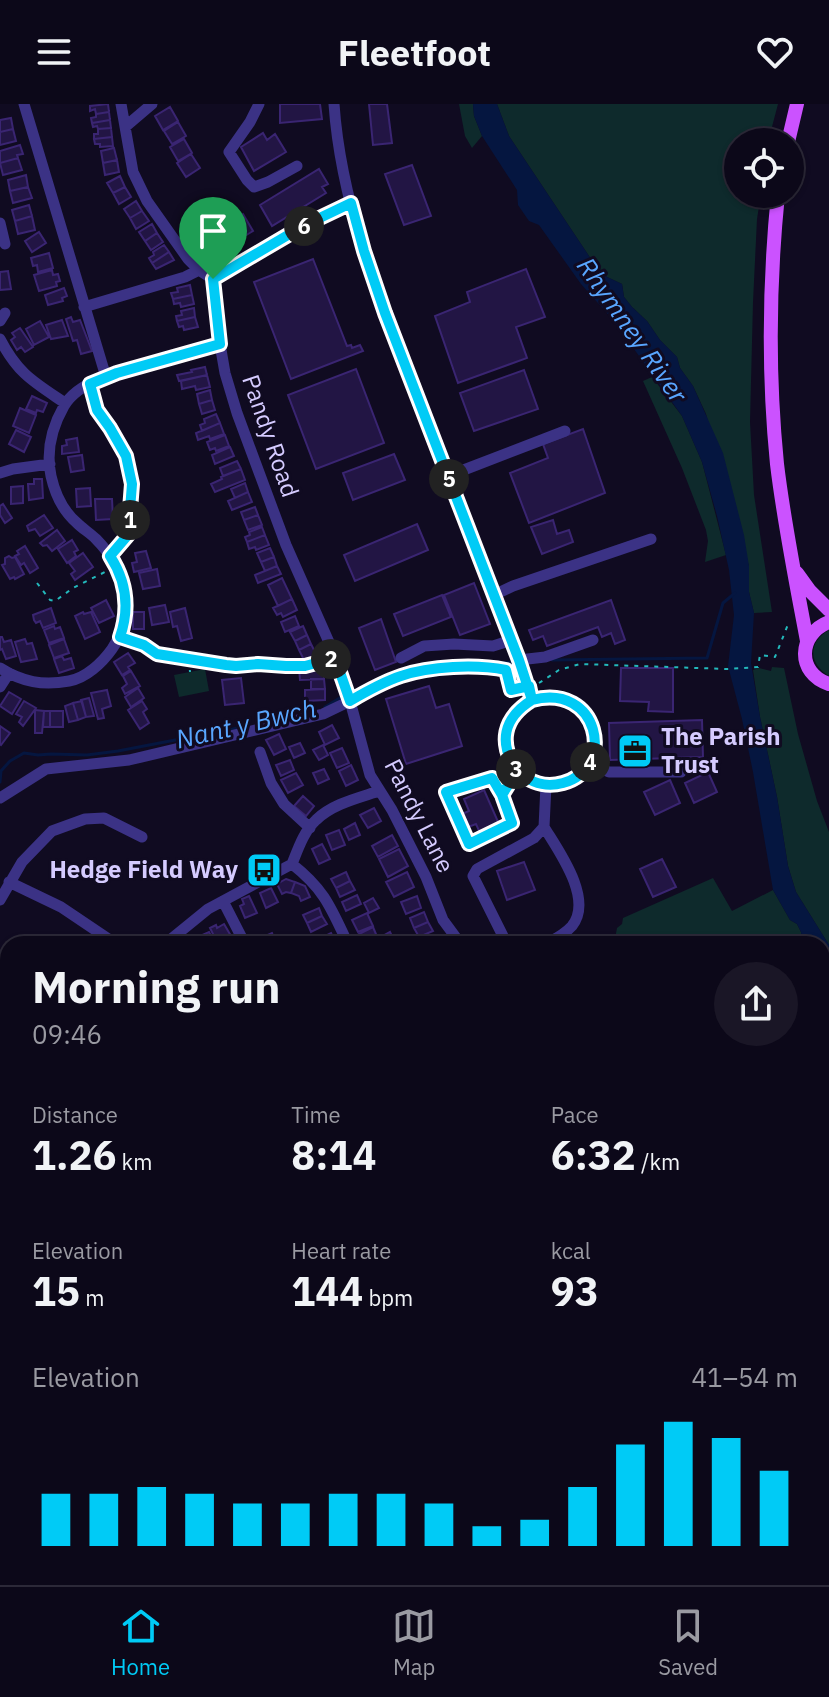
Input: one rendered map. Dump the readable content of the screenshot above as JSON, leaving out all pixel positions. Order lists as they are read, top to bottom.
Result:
{
  "streets": {
    "street": ["Pandy Road", "Pandy Lane"]
  },
  "crossings": [
    ["Pandy Road", "Pandy Lane"]
  ],
  "water": ["Rhymney River", "Nant y Bwch"],
  "places": {
    "office": ["The Parish Trust"],
    "bus stop": ["Hedge Field Way"]
  },
  "page": {
    "header": "Fleetfoot",
    "pins": [
      "6",
      "5",
      "1",
      "2",
      "4",
      "3"
    ],
    "heading": ["Morning run", "09:46"],
    "stats": [
      ["Distance", "1.26 km"],
      ["Time", "8:14"],
      ["Pace", "6:32 /km"],
      ["Elevation", "15 m"],
      ["Heart rate", "144 bpm"],
      ["kcal", "93"]
    ],
    "chart": ["Elevation", "41–54 m"],
    "tabs": ["Home", "Map", "Saved"]
  }
}
